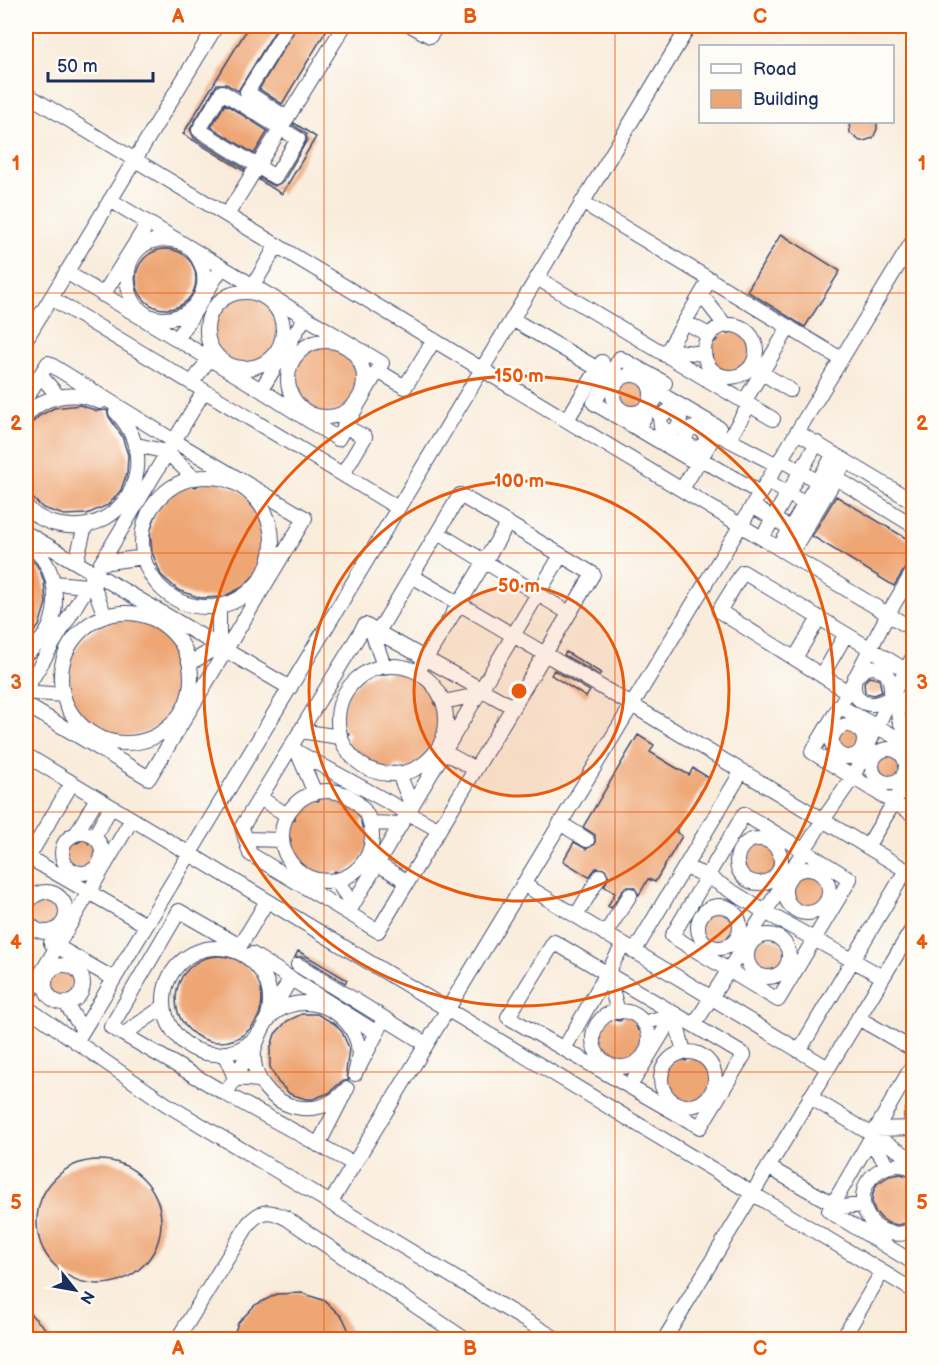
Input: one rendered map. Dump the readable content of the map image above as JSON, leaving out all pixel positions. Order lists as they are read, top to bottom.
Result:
{
  "legend": ["Road", "Building"],
  "scale_bar": "50 m",
  "north": "bottom right",
  "grid": {
    "columns": ["A", "B", "C"],
    "rows": [
      "1",
      "2",
      "3",
      "4",
      "5"
    ]
  },
  "rings": ["150 m", "100 m", "50 m"]
}
